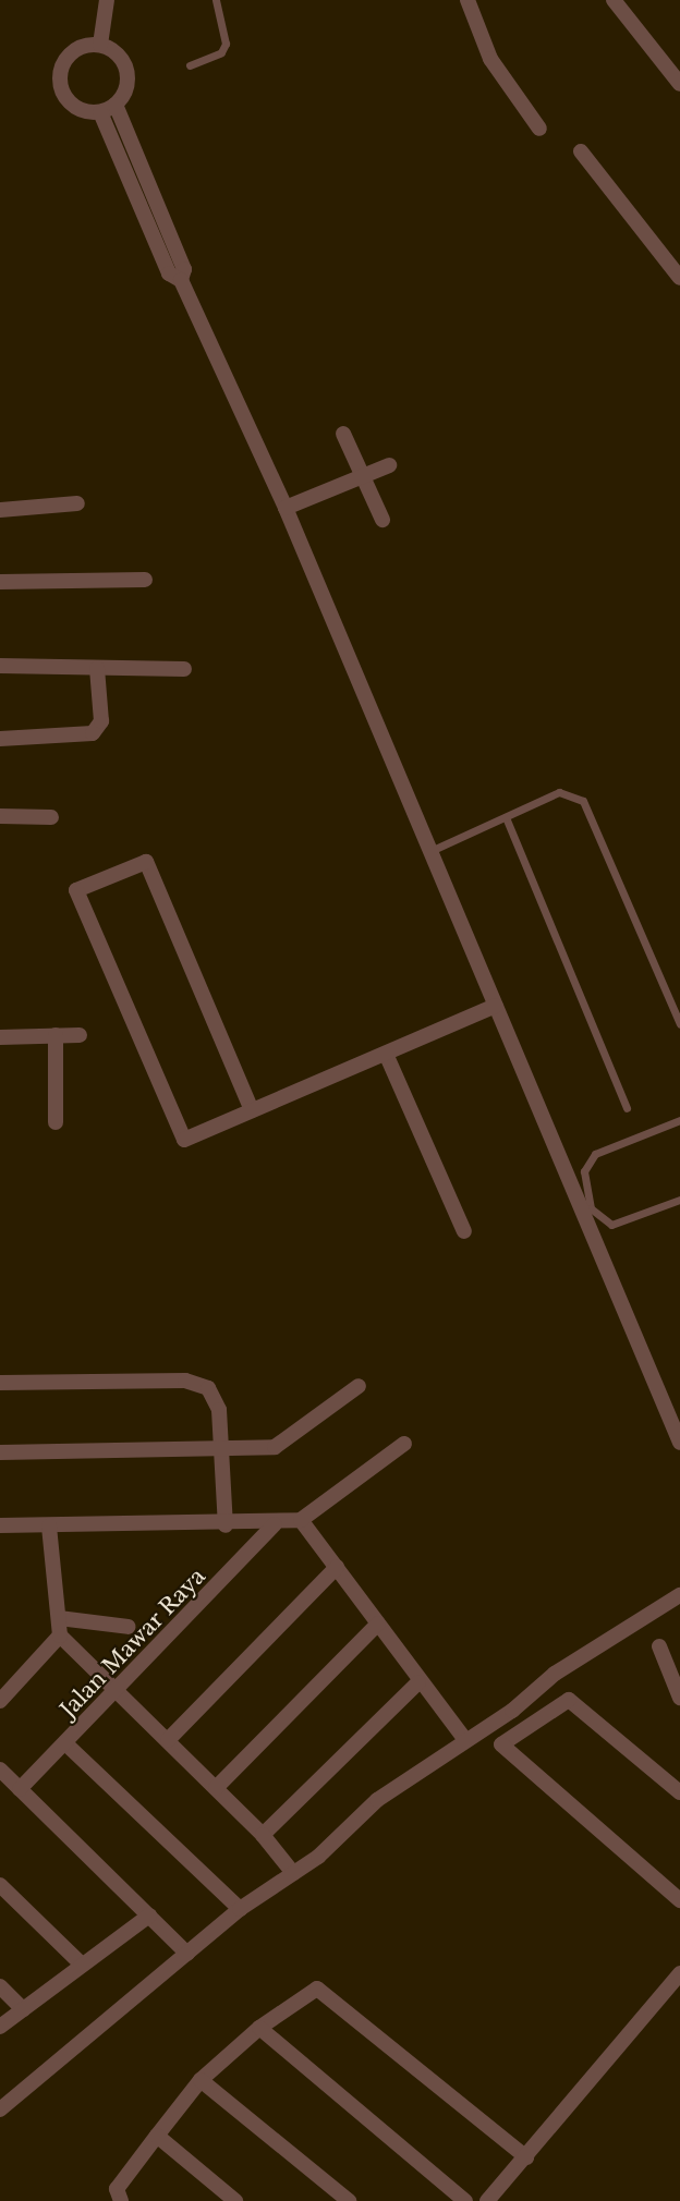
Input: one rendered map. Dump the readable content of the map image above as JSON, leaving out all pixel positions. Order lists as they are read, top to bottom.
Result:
{
  "streets": {
    "street": ["Jalan Mawar Raya"]
  }
}
